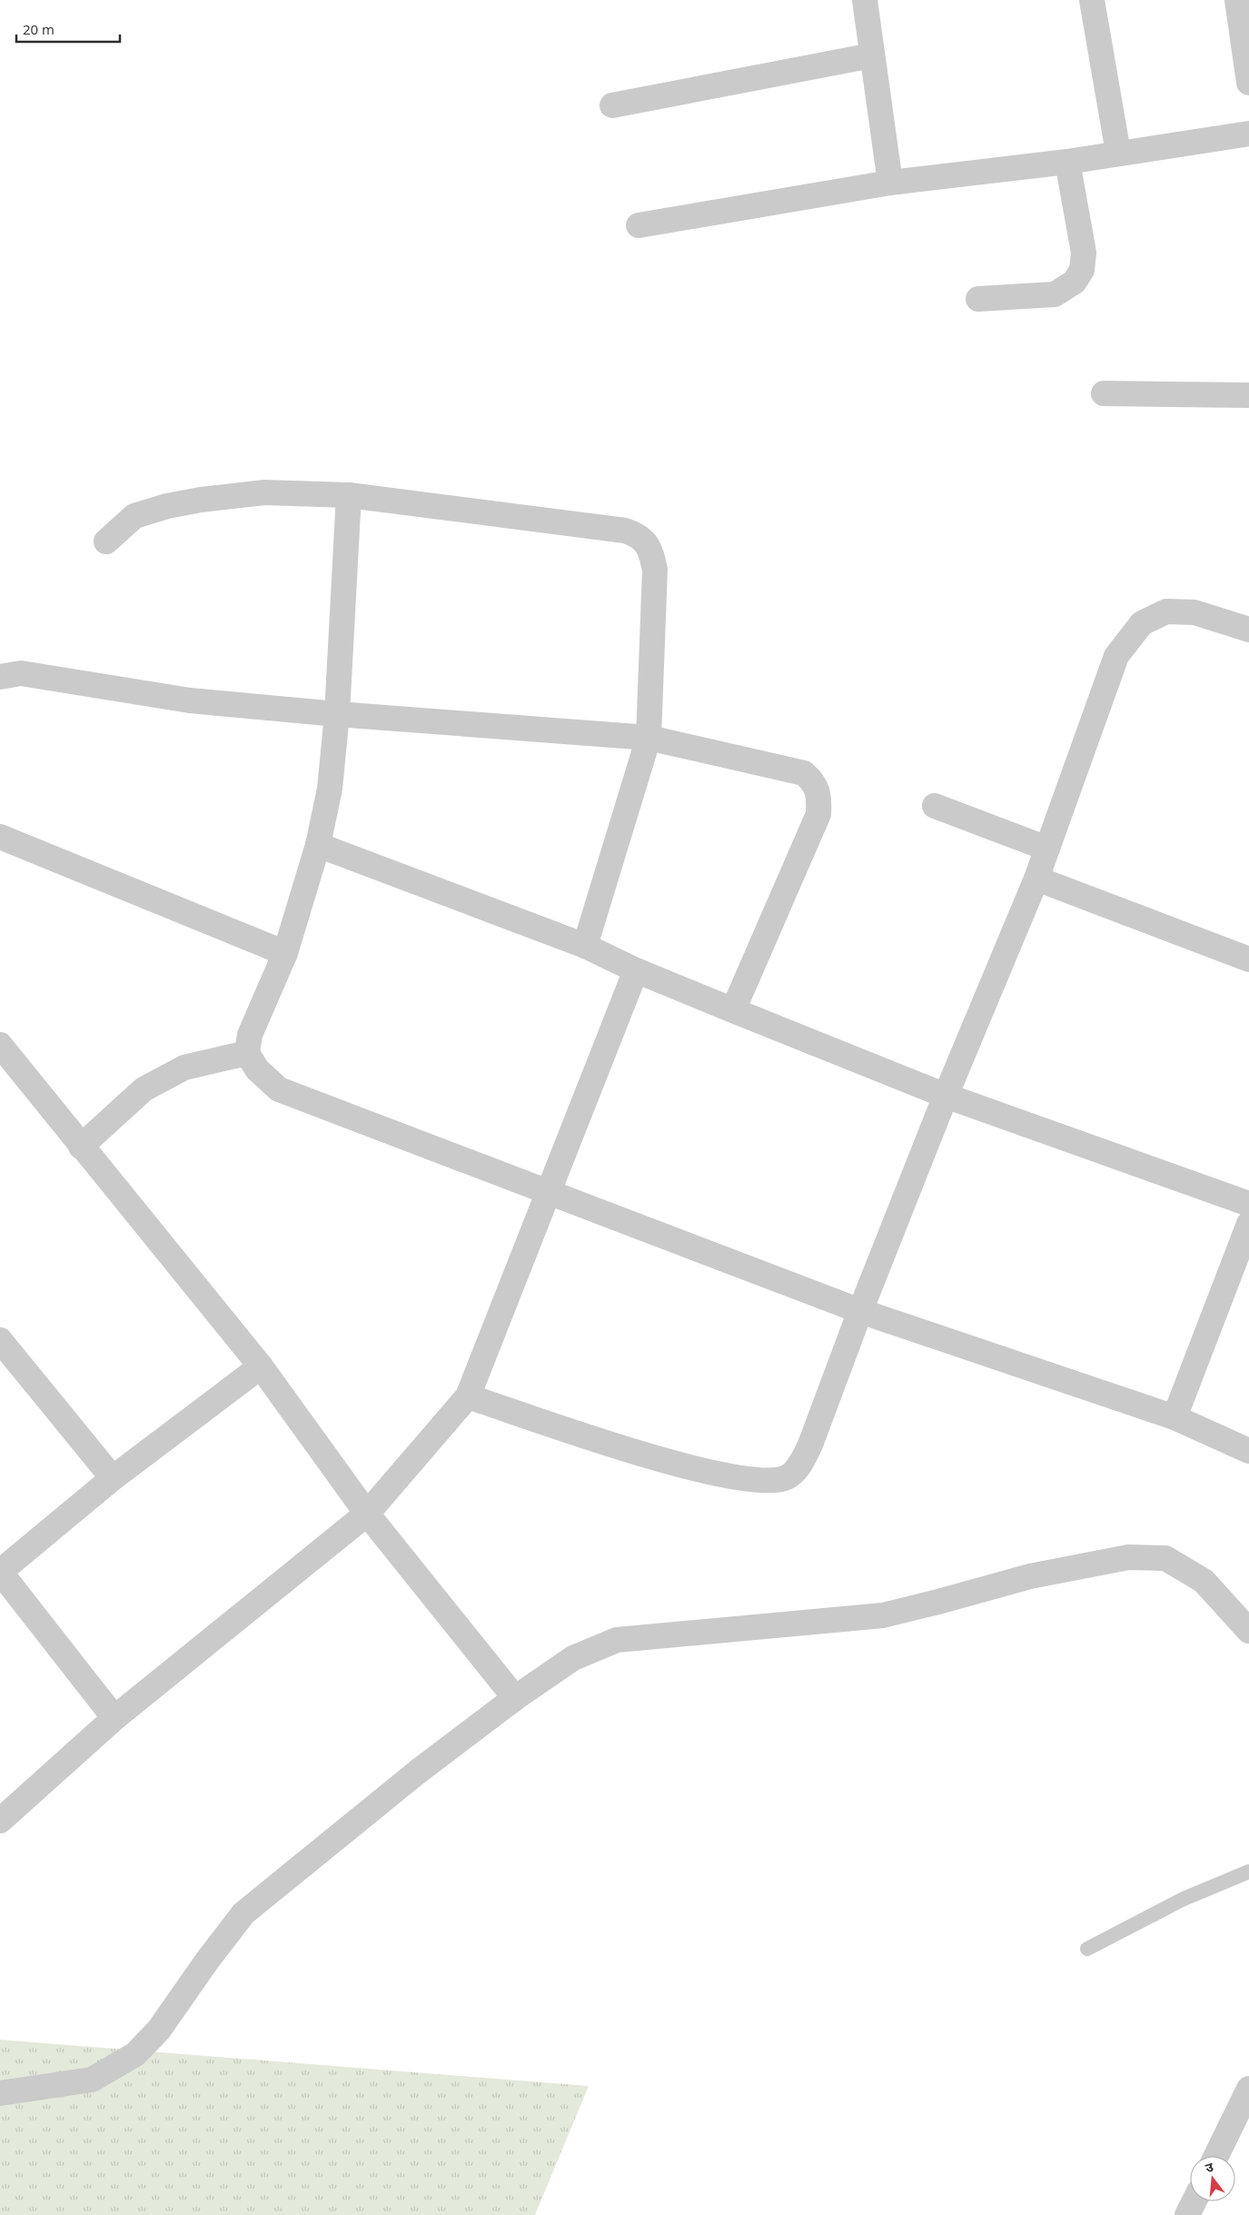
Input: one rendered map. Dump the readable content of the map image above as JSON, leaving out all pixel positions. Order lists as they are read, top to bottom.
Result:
{
  "scale_bar": "20 m",
  "north": "top"
}
